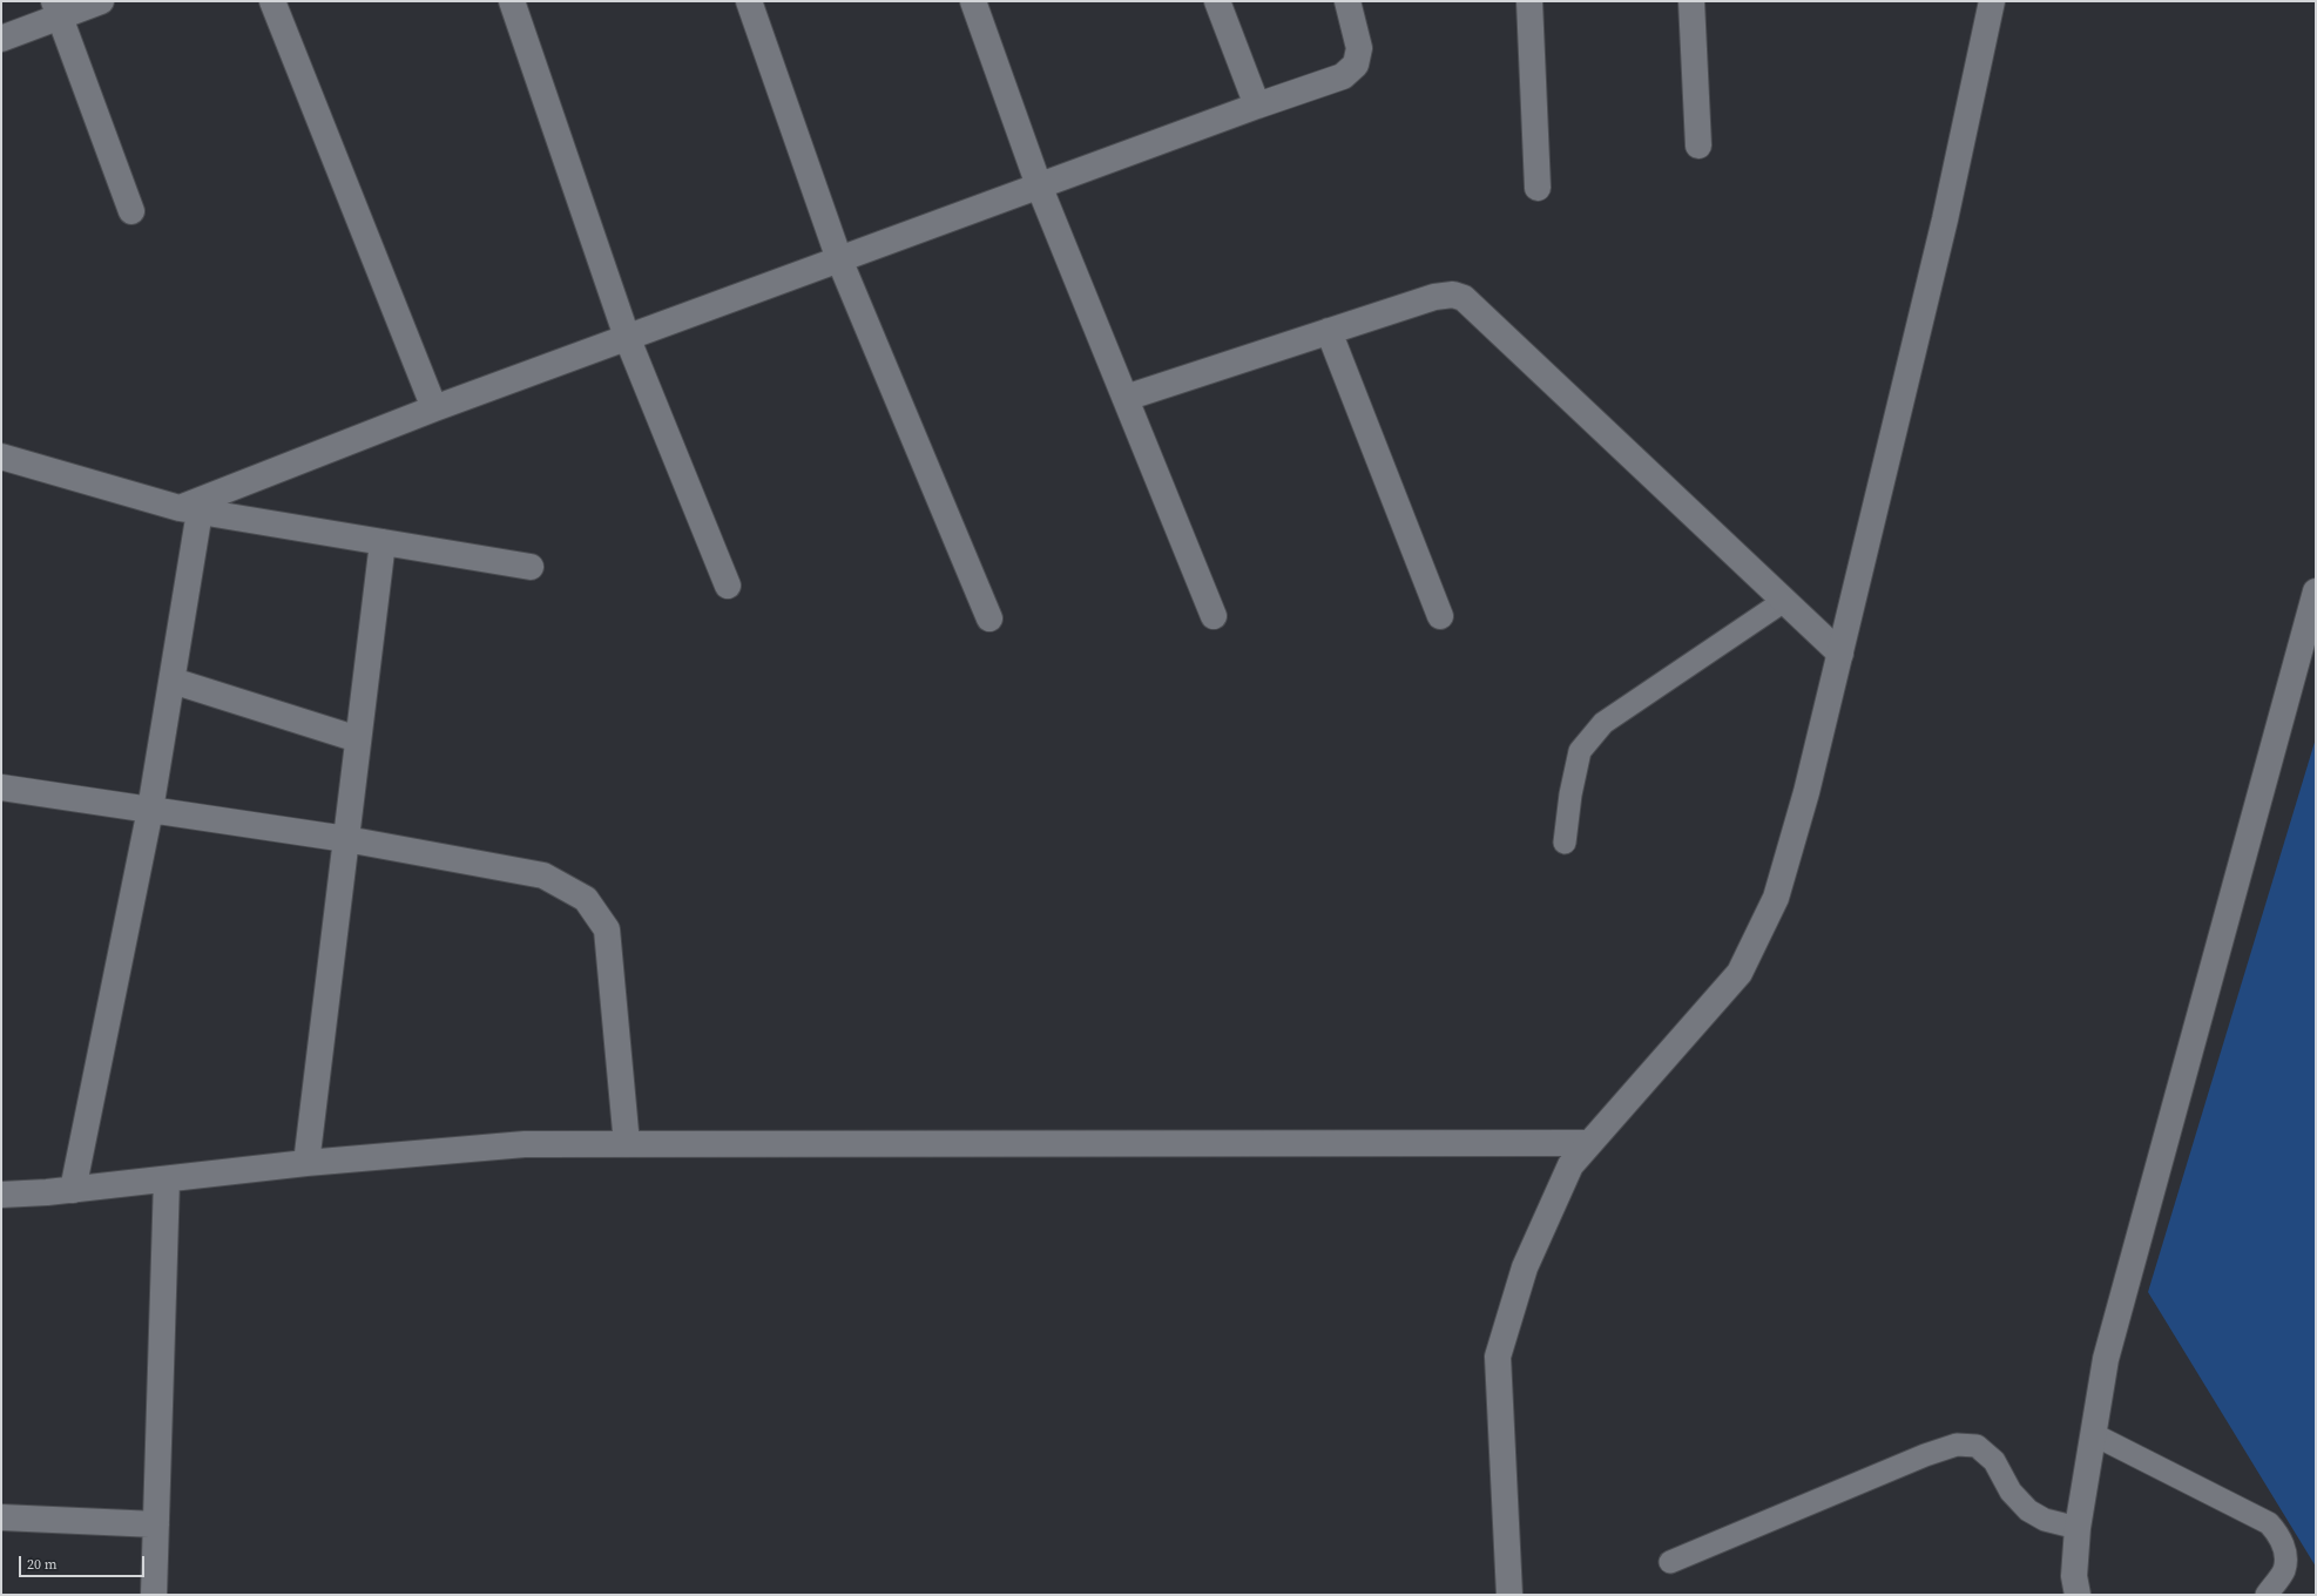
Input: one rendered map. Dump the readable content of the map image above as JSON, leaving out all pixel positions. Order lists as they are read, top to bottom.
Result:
{
  "scale_bar": "20 m"
}
